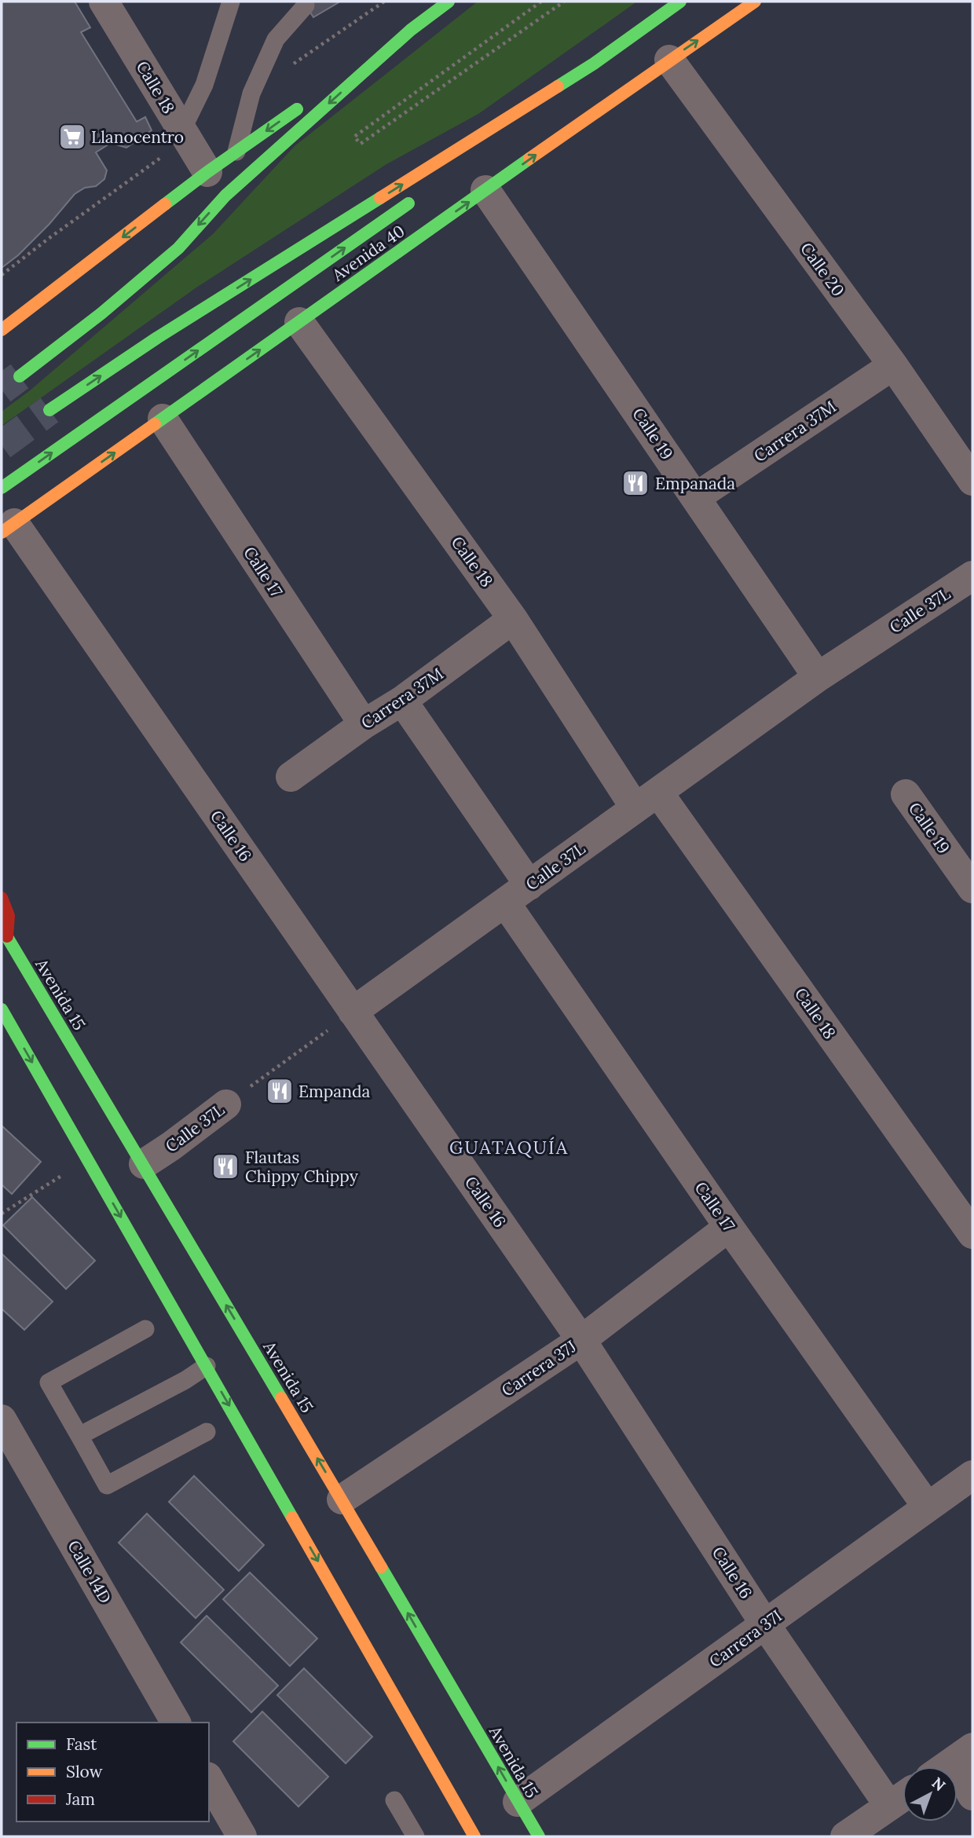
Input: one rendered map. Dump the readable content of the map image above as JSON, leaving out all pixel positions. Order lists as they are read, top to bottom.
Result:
{
  "streets": {
    "main road": ["Avenida 40", "Avenida 15"],
    "street": [
      "Calle 18",
      "Calle 20",
      "Carrera 37M",
      "Calle 19",
      "Calle 17",
      "Calle 37L",
      "Calle 16",
      "Carrera 37J",
      "Calle 14D",
      "Carrera 37I"
    ]
  },
  "crossings": [
    ["Calle 18", "Avenida 40"],
    ["Calle 18", "Carrera 37M"],
    ["Calle 18", "Calle 37L"],
    ["Avenida 40", "Calle 20"],
    ["Avenida 40", "Calle 19"],
    ["Avenida 40", "Calle 17"],
    ["Avenida 40", "Calle 16"],
    ["Calle 20", "Carrera 37M"],
    ["Carrera 37M", "Calle 19"],
    ["Carrera 37M", "Calle 17"],
    ["Calle 19", "Calle 37L"],
    ["Calle 17", "Calle 37L"],
    ["Calle 17", "Carrera 37J"],
    ["Calle 17", "Carrera 37I"],
    ["Calle 37L", "Calle 16"],
    ["Calle 37L", "Avenida 15"],
    ["Calle 16", "Carrera 37J"],
    ["Calle 16", "Carrera 37I"],
    ["Avenida 15", "Carrera 37J"],
    ["Avenida 15", "Carrera 37I"]
  ],
  "districts": ["GUATAQUÍA"],
  "places": {
    "supermarket": ["Llanocentro"],
    "restaurant": ["Empanada", "Empanda", "Flautas Chippy Chippy"]
  },
  "legend": ["Fast", "Slow", "Jam"],
  "north": "top right"
}
